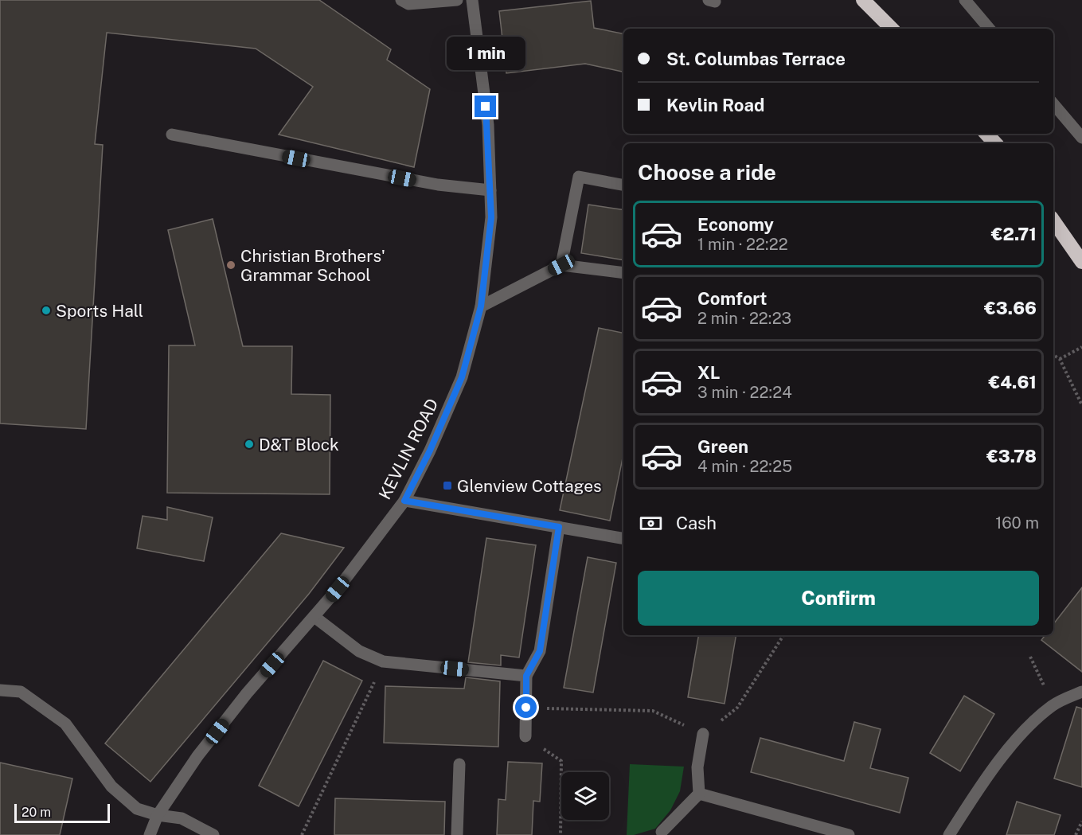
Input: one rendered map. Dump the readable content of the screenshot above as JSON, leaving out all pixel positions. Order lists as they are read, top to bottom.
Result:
{
  "streets": {
    "street": ["KEVLIN ROAD"]
  },
  "places": {
    "other": ["Christian Brothers' Grammar School", "Sports Hall", "D&T Block"],
    "transit": ["Glenview Cottages"]
  },
  "scale_bar": "20 m",
  "page": {
    "banner": ["St. Columbas Terrace", "Kevlin Road"],
    "bubble": "1 min",
    "heading": "Choose a ride",
    "list": [
      {
        "name": "Economy",
        "note": "1 min · 22:22",
        "value": "€2.71"
      },
      {
        "name": "Comfort",
        "note": "2 min · 22:23",
        "value": "€3.66"
      },
      {
        "name": "XL",
        "note": "3 min · 22:24",
        "value": "€4.61"
      },
      {
        "name": "Green",
        "note": "4 min · 22:25",
        "value": "€3.78"
      }
    ],
    "pay": ["Cash", "160 m"],
    "buttons": "Confirm",
    "scale": "20 m"
  }
}
